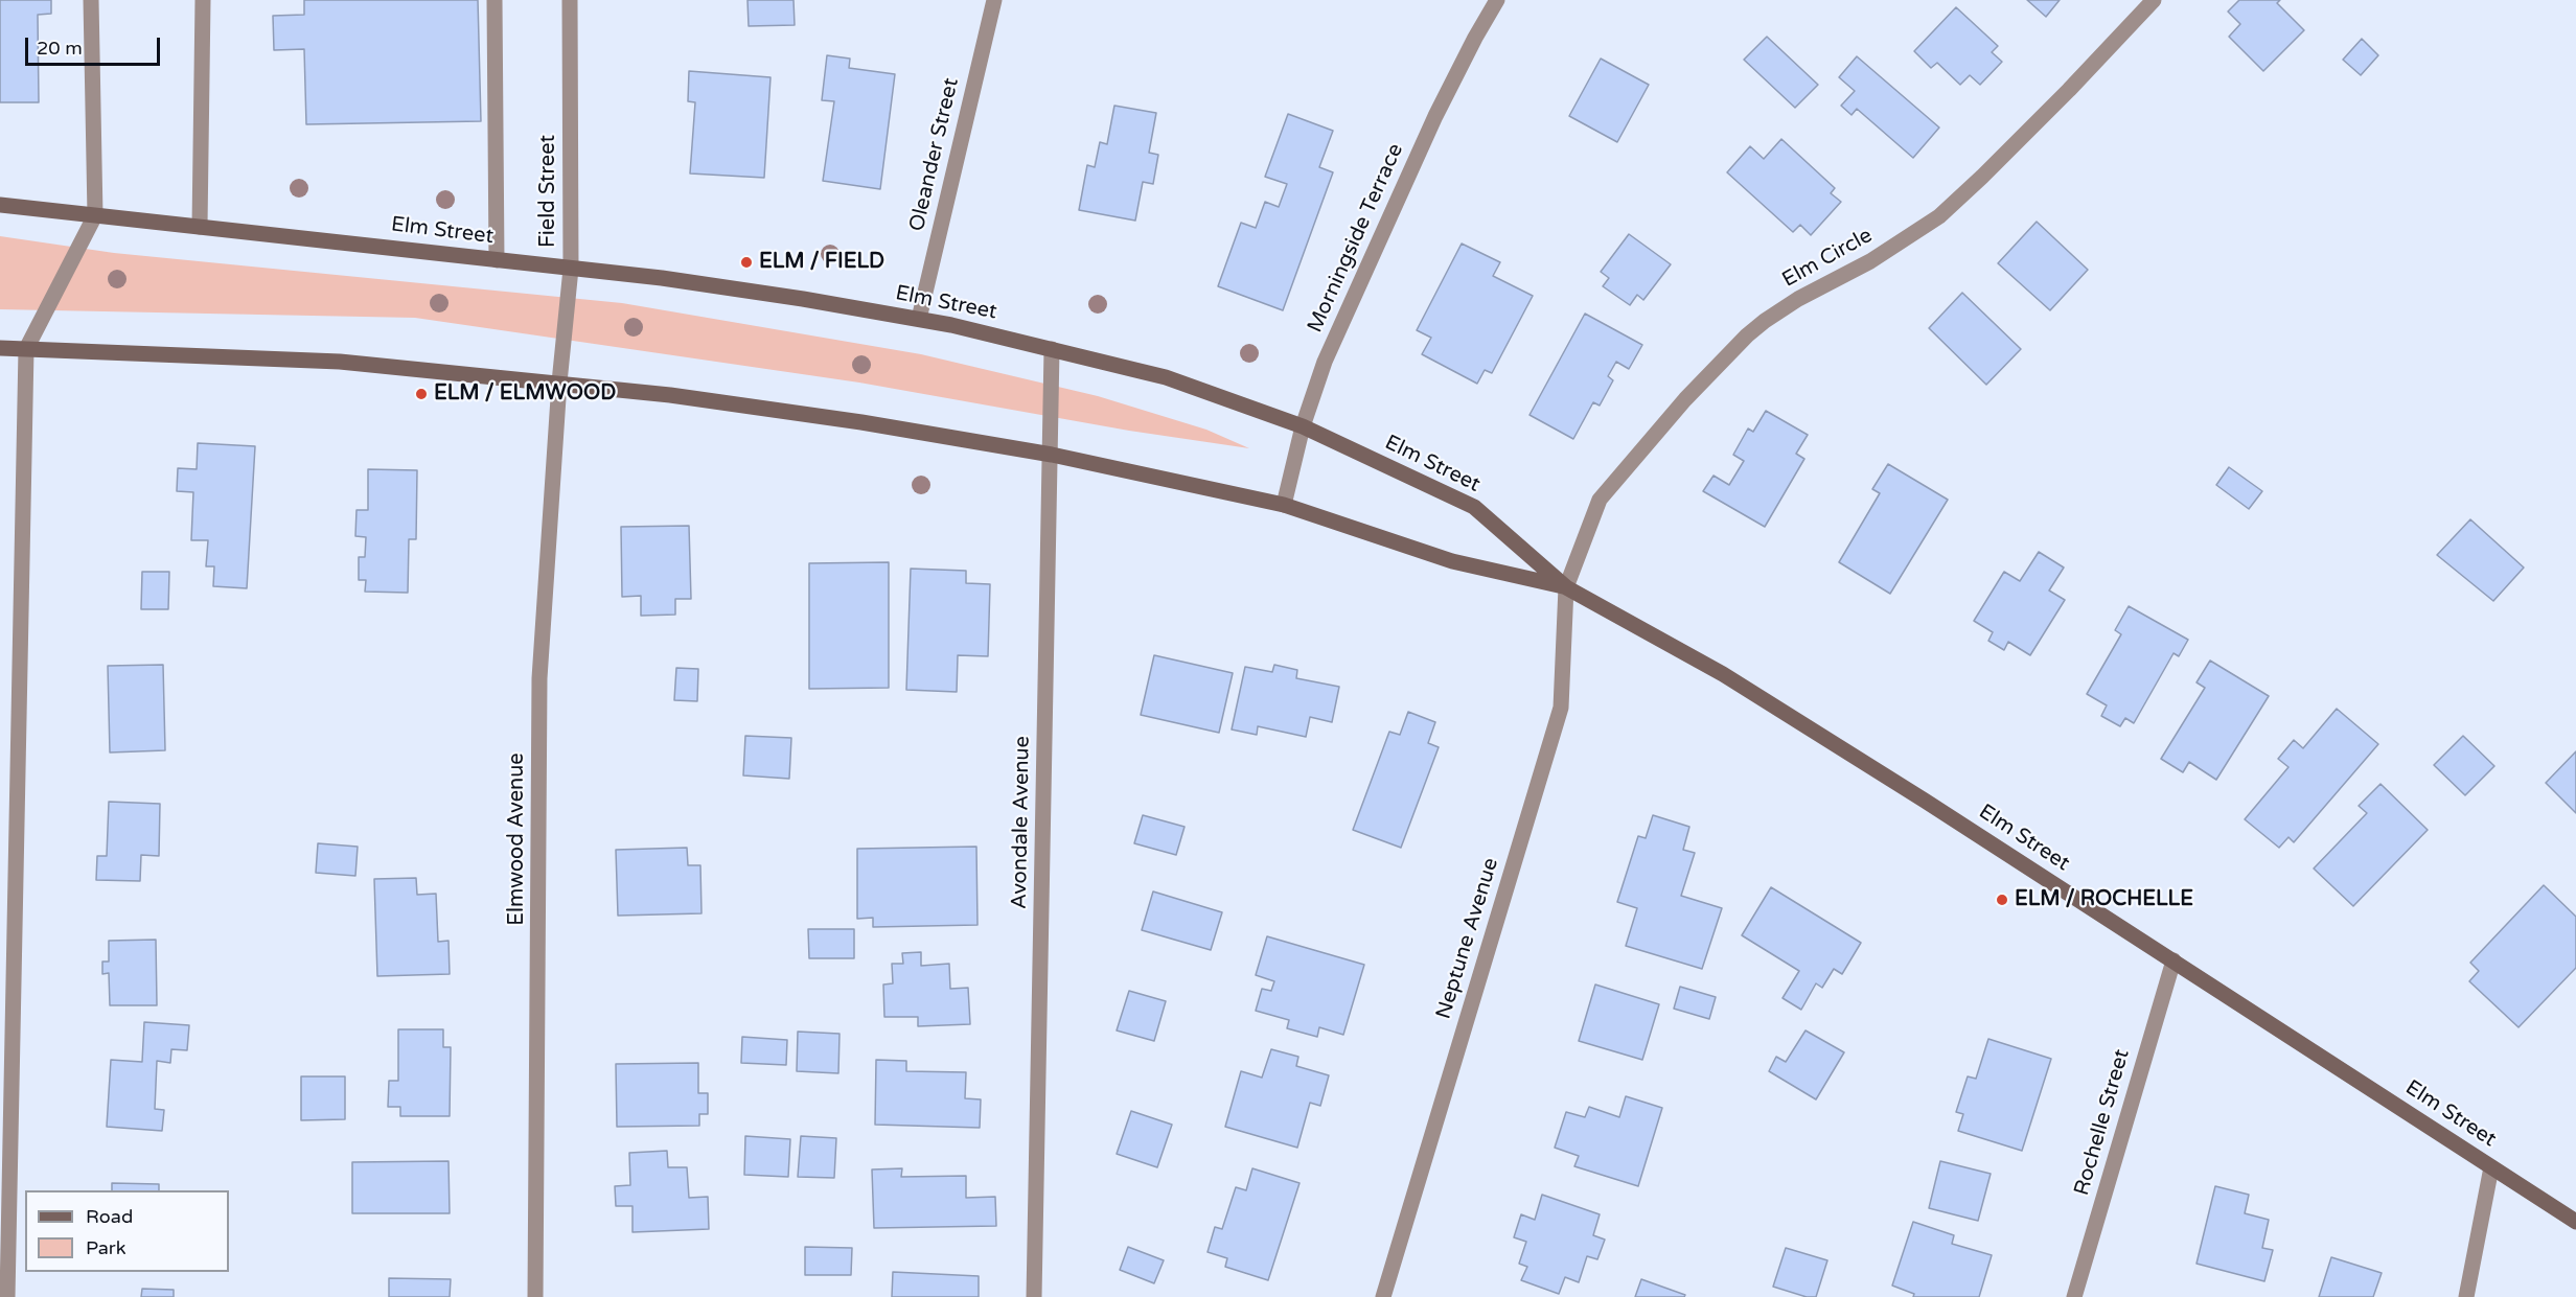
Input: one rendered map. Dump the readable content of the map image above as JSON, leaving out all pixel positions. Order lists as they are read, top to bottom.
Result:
{
  "streets": {
    "main road": ["Elm Street"],
    "street": [
      "Oleander Street",
      "Field Street",
      "Morningside Terrace",
      "Elm Circle",
      "Avondale Avenue",
      "Elmwood Avenue",
      "Neptune Avenue",
      "Rochelle Street"
    ]
  },
  "crossings": [
    ["Oleander Street", "Elm Street"],
    ["Field Street", "Elm Street"],
    ["Field Street", "Elmwood Avenue"],
    ["Elm Street", "Morningside Terrace"],
    ["Elm Street", "Elm Circle"],
    ["Elm Street", "Avondale Avenue"],
    ["Elm Street", "Elmwood Avenue"],
    ["Elm Street", "Neptune Avenue"],
    ["Elm Street", "Rochelle Street"],
    ["Elm Circle", "Neptune Avenue"]
  ],
  "places": ["ELM / FIELD", "ELM / ELMWOOD", "ELM / ROCHELLE"],
  "legend": ["Road", "Park"],
  "scale_bar": "20 m"
}
